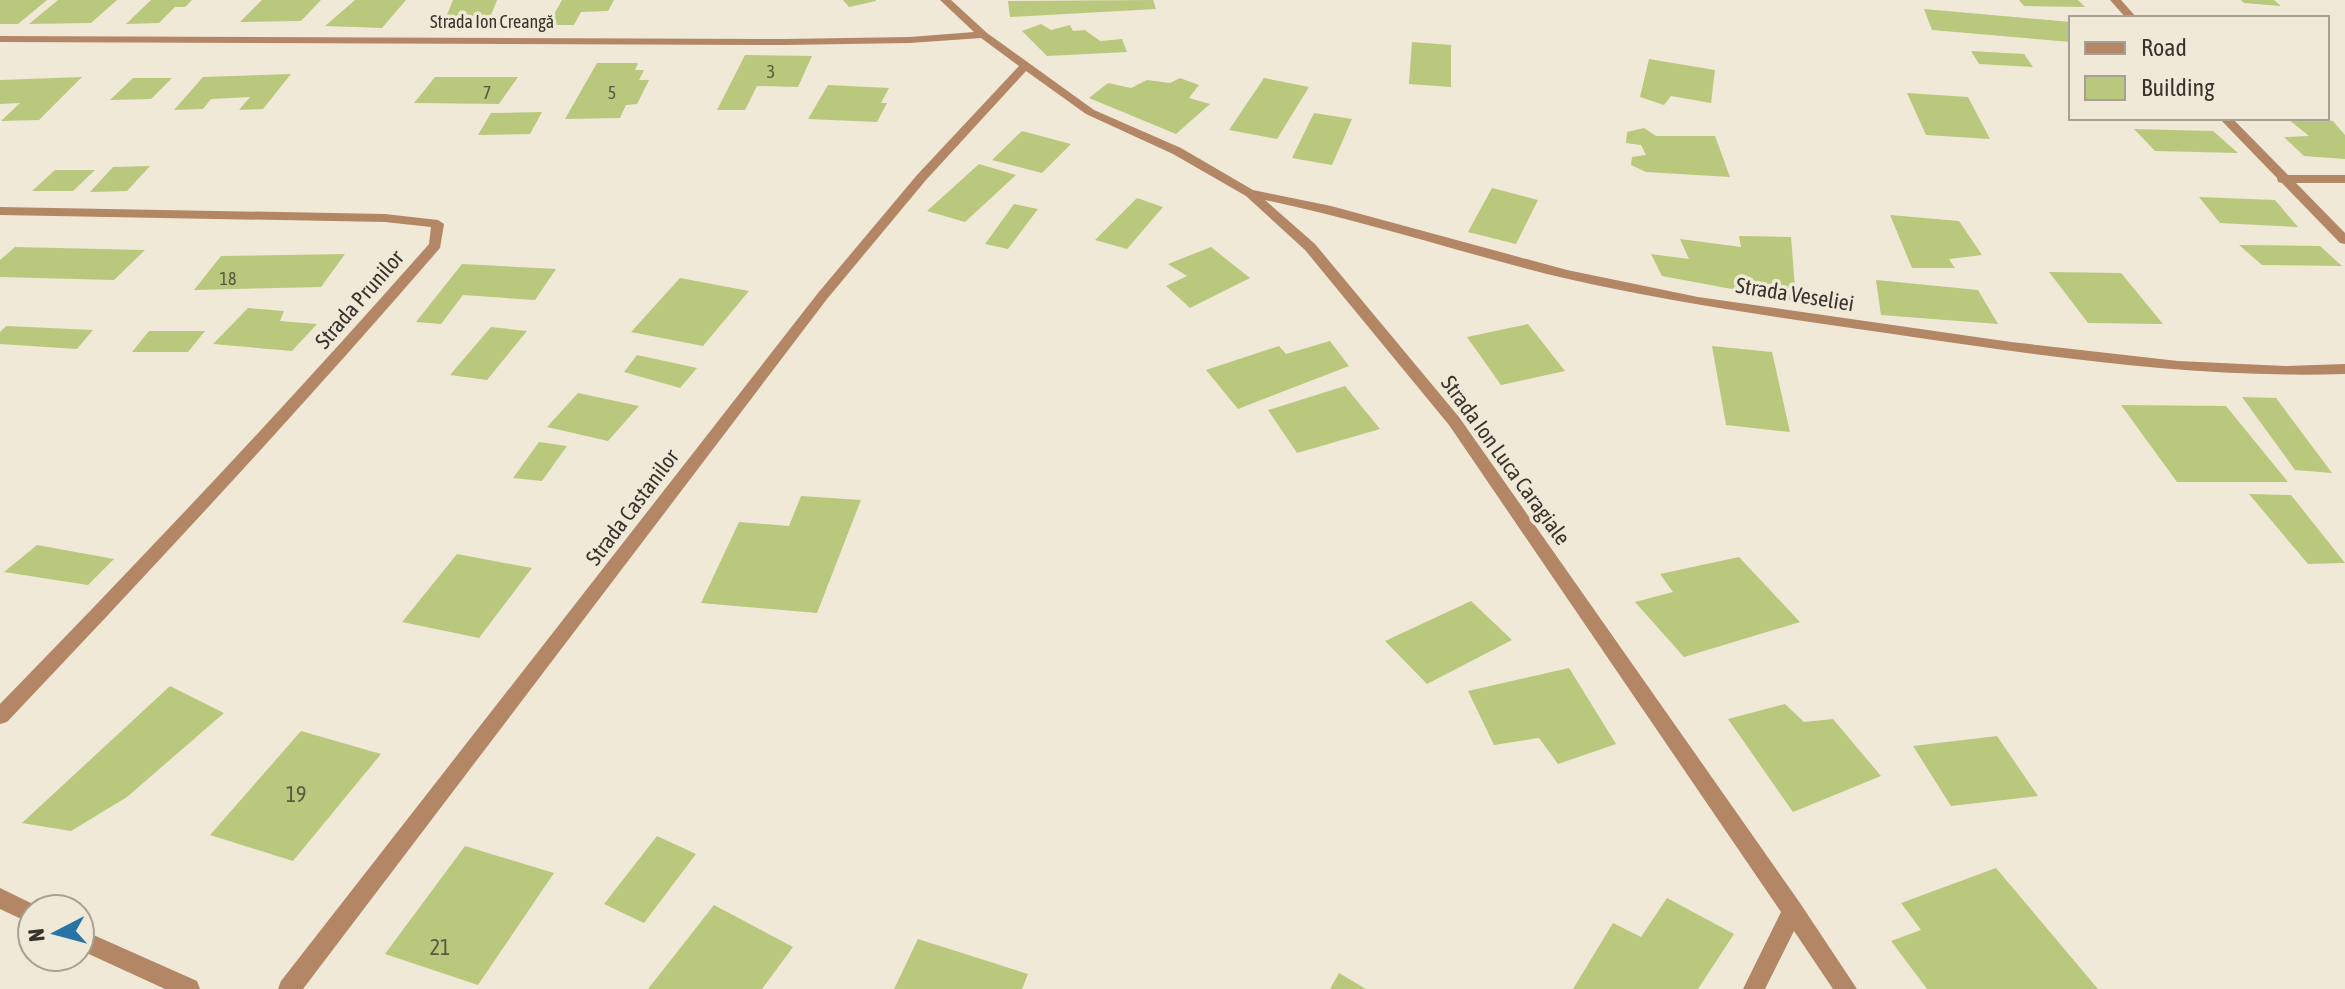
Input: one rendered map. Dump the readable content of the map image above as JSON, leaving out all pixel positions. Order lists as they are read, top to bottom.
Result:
{
  "streets": {
    "street": [
      "Strada Ion Creangă",
      "Strada Veseliei",
      "Strada Prunilor",
      "Strada Ion Luca Caragiale",
      "Strada Castanilor"
    ]
  },
  "crossings": [
    ["Strada Ion Creangă", "Strada Ion Luca Caragiale"],
    ["Strada Veseliei", "Strada Ion Luca Caragiale"],
    ["Strada Ion Luca Caragiale", "Strada Castanilor"]
  ],
  "house_numbers": [
    "3",
    "7",
    "5",
    "18",
    "19",
    "21"
  ],
  "legend": ["Road", "Building"],
  "north": "left"
}
